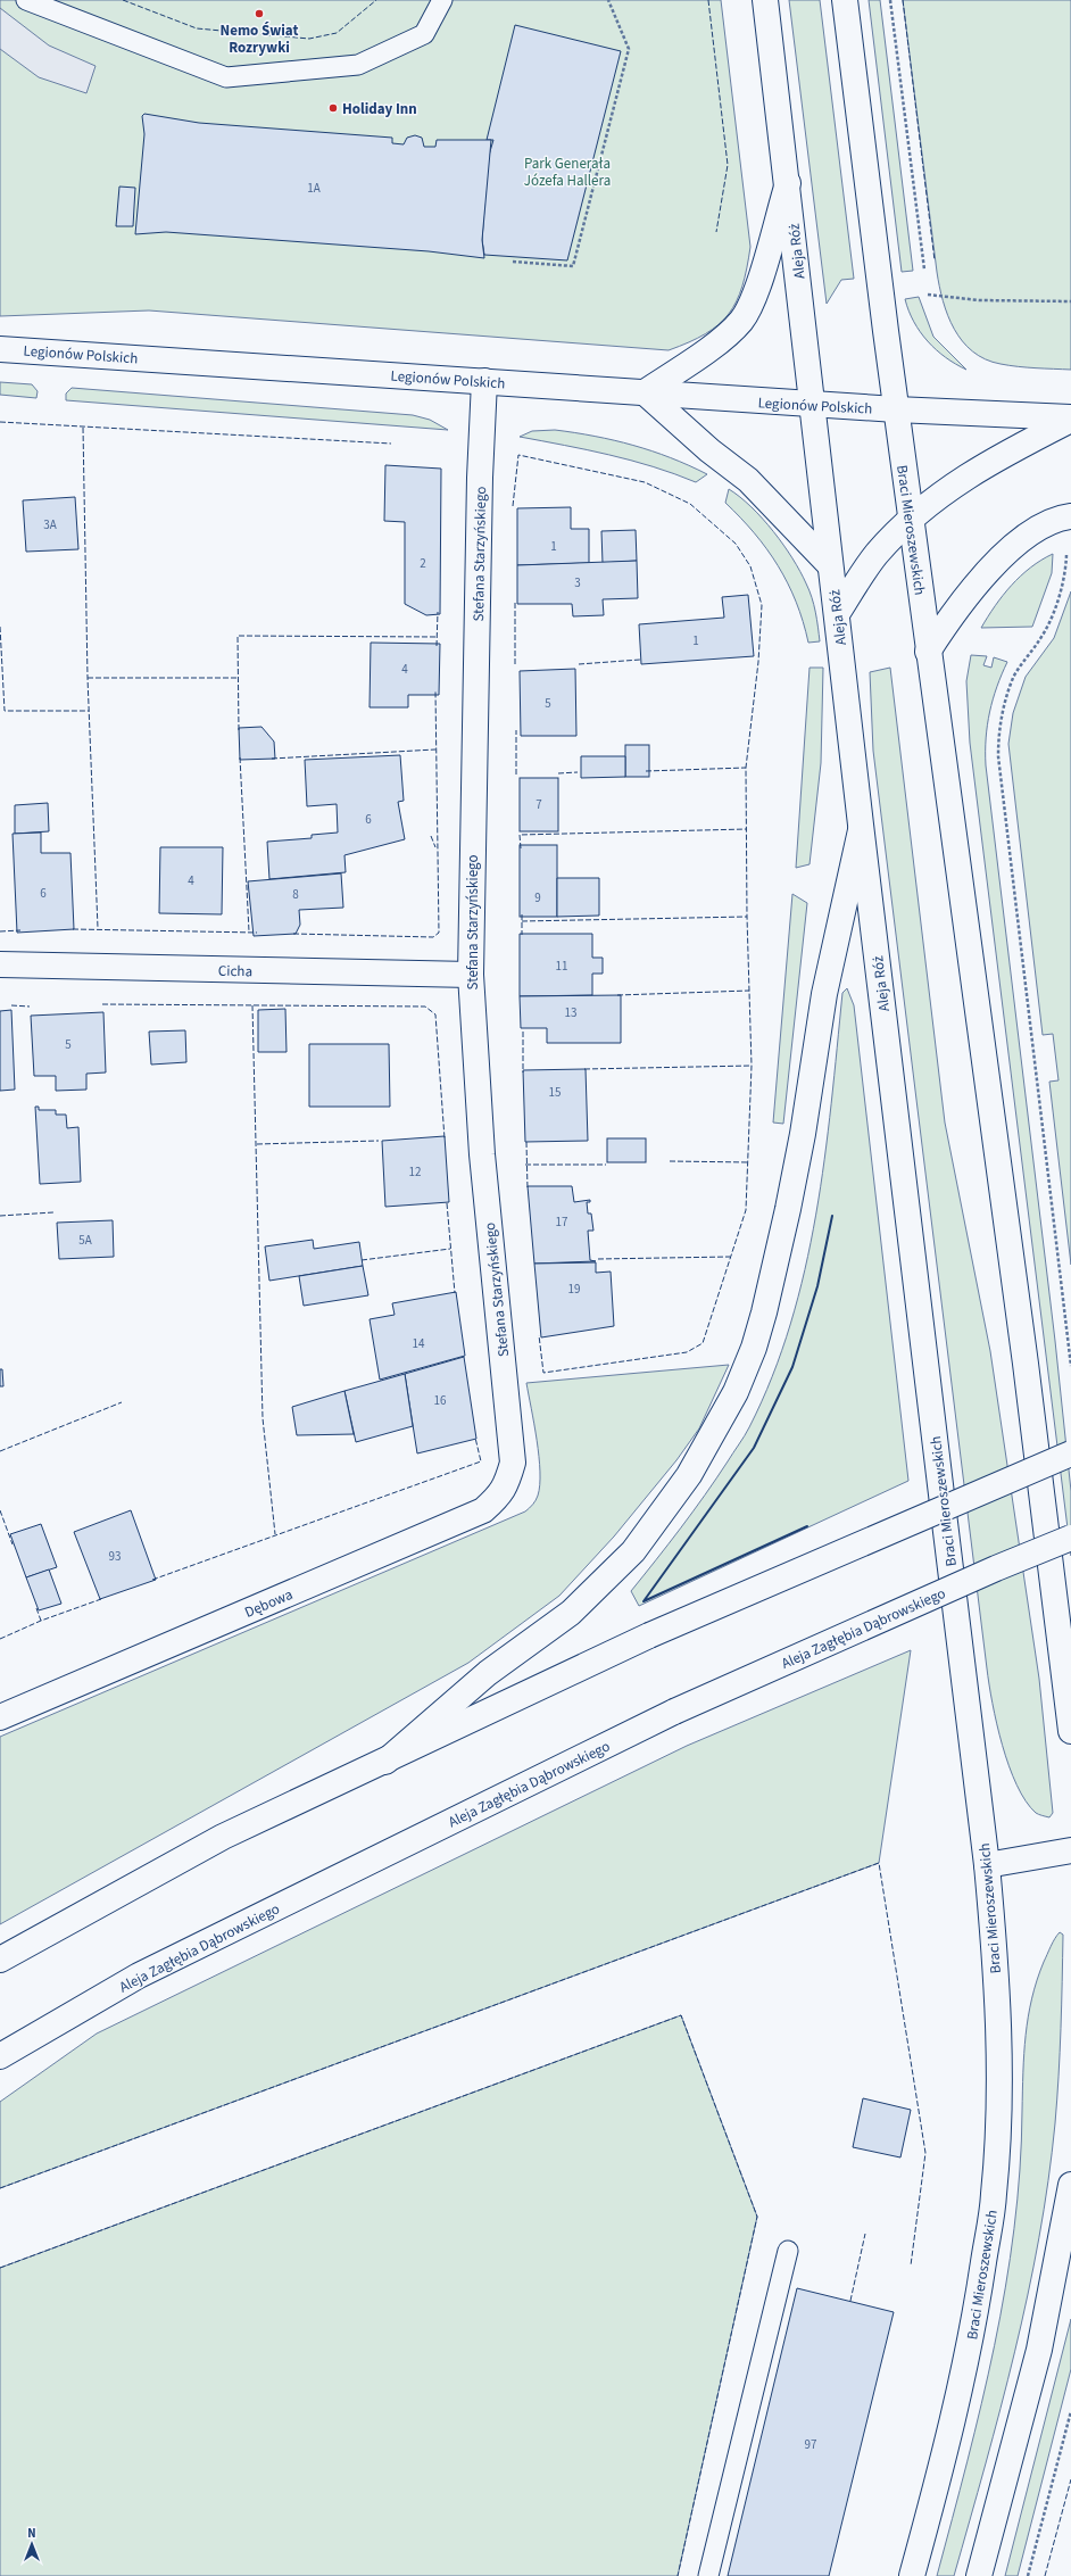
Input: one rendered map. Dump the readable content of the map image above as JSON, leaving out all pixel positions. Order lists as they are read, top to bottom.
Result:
{
  "streets": {
    "main road": [
      "Aleja Róż",
      "Legionów Polskich",
      "Braci Mieroszewskich",
      "Stefana Starzyńskiego",
      "Cicha",
      "Dębowa",
      "Aleja Zagłębia Dąbrowskiego"
    ]
  },
  "crossings": [
    ["Aleja Róż", "Legionów Polskich"],
    ["Aleja Róż", "Braci Mieroszewskich"],
    ["Legionów Polskich", "Braci Mieroszewskich"],
    ["Legionów Polskich", "Stefana Starzyńskiego"],
    ["Stefana Starzyńskiego", "Cicha"],
    ["Stefana Starzyńskiego", "Dębowa"]
  ],
  "parks": ["Park Generała Józefa Hallera"],
  "places": ["Nemo Świat Rozrywki", "Holiday Inn"],
  "house_numbers": [
    "1A",
    "3A",
    "1",
    "2",
    "3",
    "1",
    "4",
    "5",
    "7",
    "6",
    "4",
    "6",
    "8",
    "9",
    "11",
    "13",
    "5",
    "15",
    "12",
    "17",
    "5A",
    "19",
    "14",
    "16",
    "93",
    "97"
  ],
  "north": "top"
}
